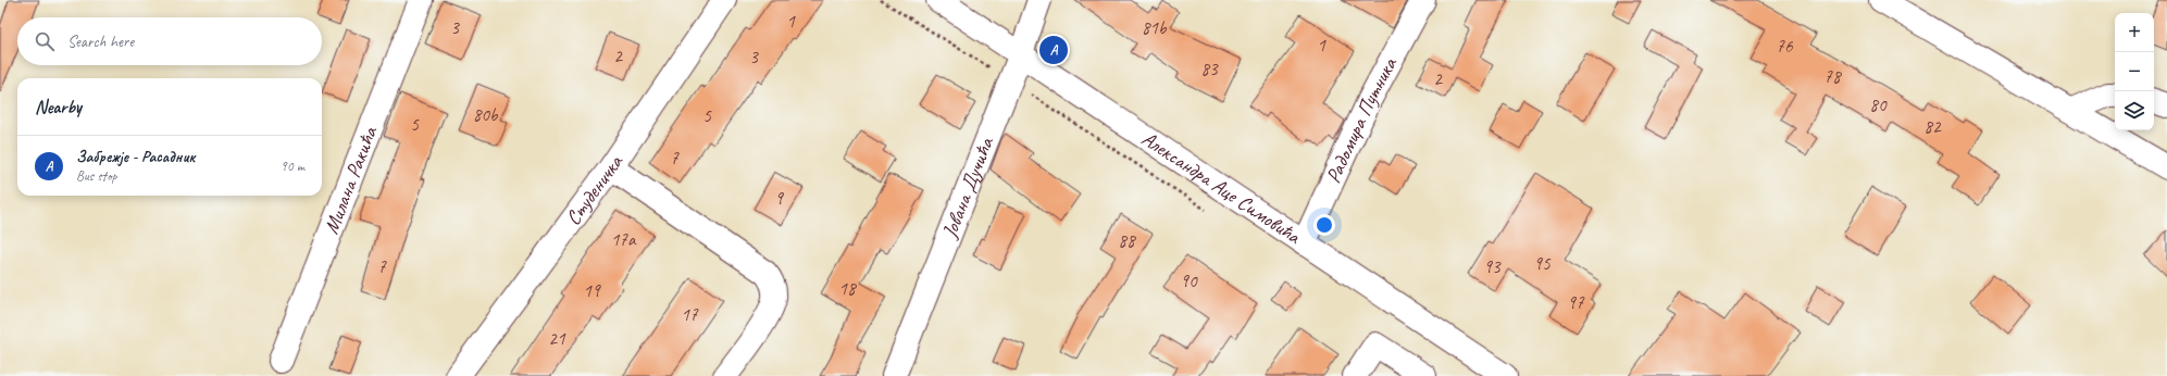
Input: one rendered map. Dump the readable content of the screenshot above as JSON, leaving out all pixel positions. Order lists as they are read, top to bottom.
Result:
{
  "streets": {
    "street": [
      "Радомира Путника",
      "Милана Ракића",
      "Јована Дучића",
      "Студеничка",
      "Александра Аце Симовића"
    ]
  },
  "crossings": [
    ["Радомира Путника", "Александра Аце Симовића"],
    ["Јована Дучића", "Александра Аце Симовића"]
  ],
  "house_numbers": [
    "1",
    "3",
    "81b",
    "1",
    "76",
    "2",
    "3",
    "83",
    "78",
    "2",
    "80",
    "80b",
    "5",
    "5",
    "82",
    "7",
    "9",
    "17a",
    "88",
    "95",
    "7",
    "93",
    "90",
    "18",
    "19",
    "97",
    "17",
    "21"
  ],
  "page": {
    "map_buttons": ["+", "−"],
    "search": "Search here",
    "pins": "A",
    "heading": "Nearby",
    "list": [
      {
        "mark": "A",
        "name": "Забрежје - Расадник",
        "note": "Bus stop",
        "value": "90 m"
      }
    ]
  }
}
